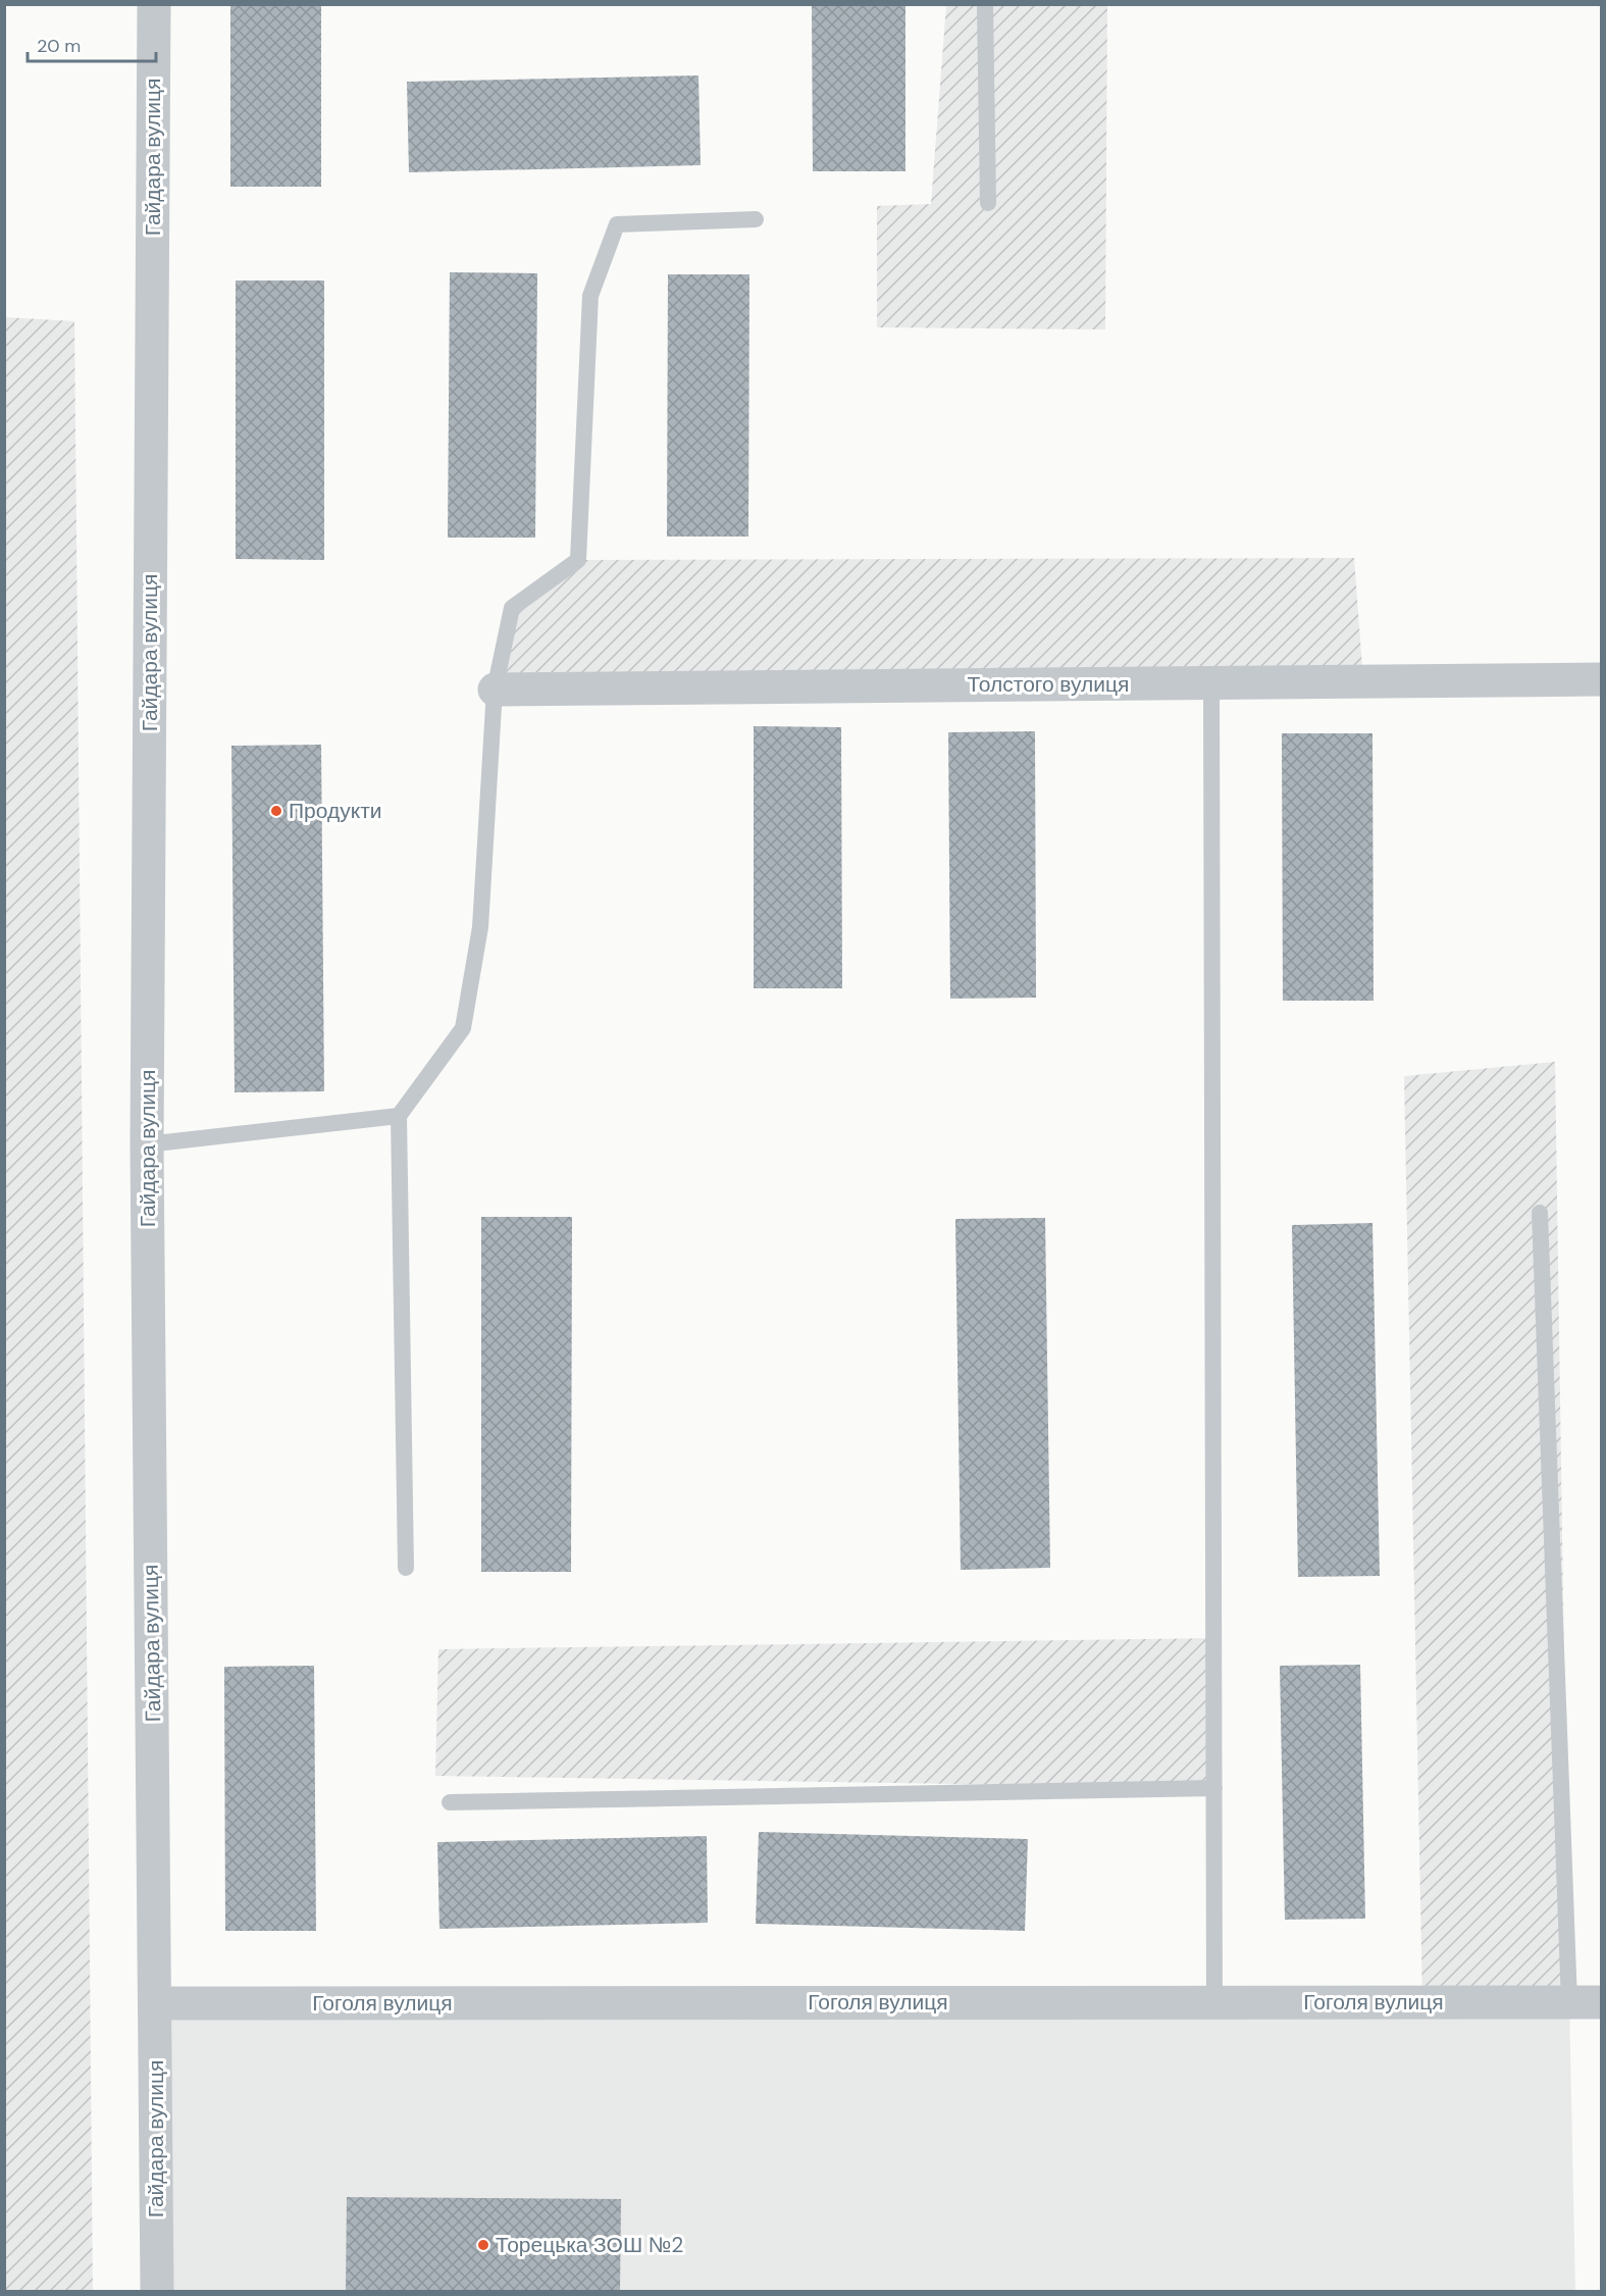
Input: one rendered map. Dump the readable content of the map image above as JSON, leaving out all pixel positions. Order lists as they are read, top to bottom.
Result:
{
  "streets": {
    "street": ["Гайдара вулиця", "Толстого вулиця", "Гоголя вулиця"]
  },
  "crossings": [
    ["Гайдара вулиця", "Гоголя вулиця"]
  ],
  "places": ["Продукти", "Торецька ЗОШ №2"],
  "scale_bar": "20 m"
}
